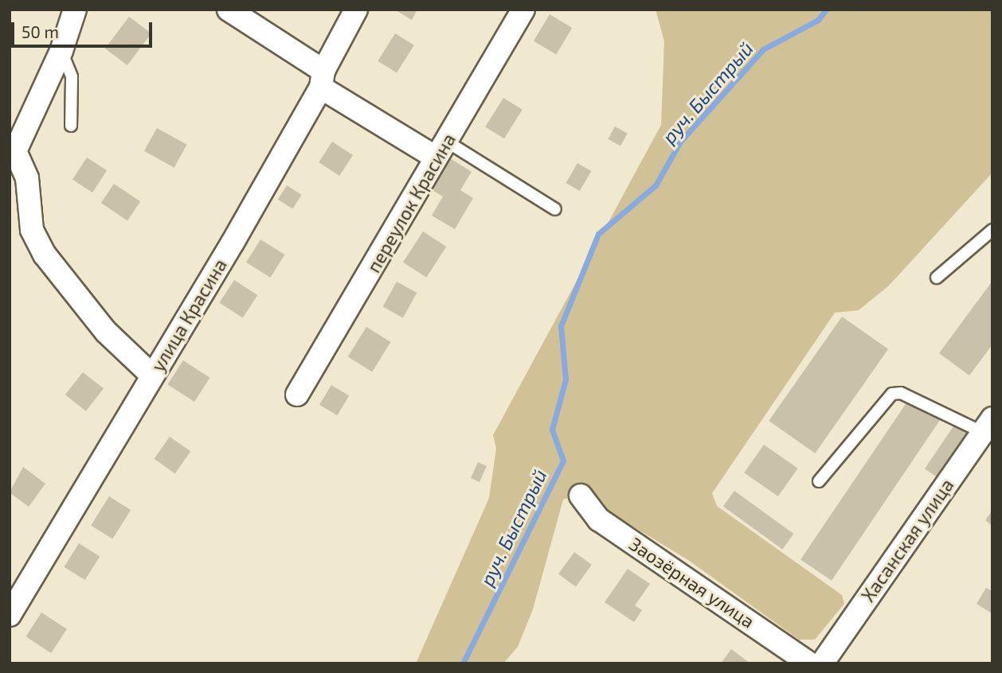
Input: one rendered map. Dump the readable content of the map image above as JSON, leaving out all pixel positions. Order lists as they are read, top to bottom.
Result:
{
  "streets": {
    "street": [
      "переулок Красина",
      "улица Красина",
      "Хасанская улица",
      "Заозёрная улица"
    ]
  },
  "water": ["руч. Быстрый"],
  "scale_bar": "50 m"
}
